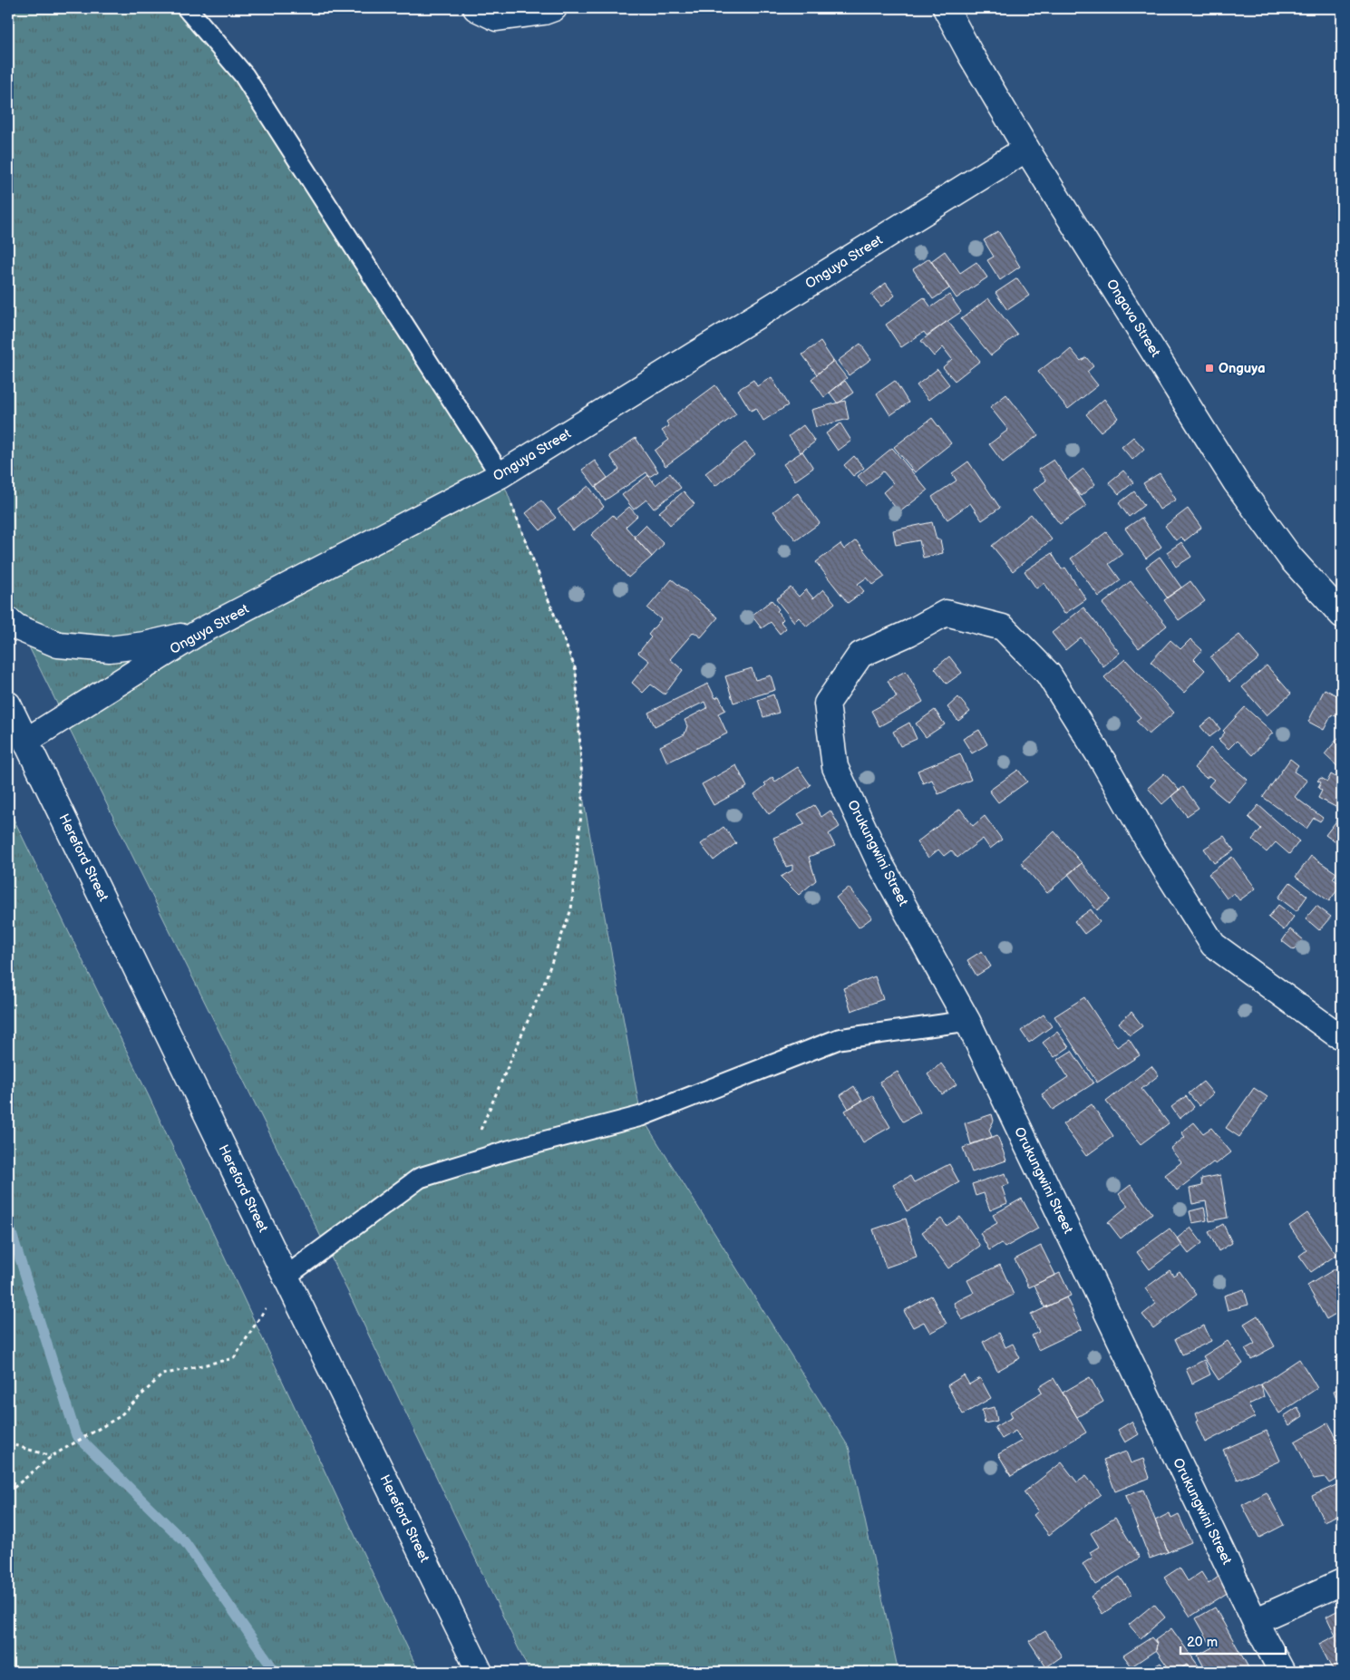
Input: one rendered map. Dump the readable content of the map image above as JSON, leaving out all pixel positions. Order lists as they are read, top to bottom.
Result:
{
  "streets": {
    "street": [
      "Onguya Street",
      "Ongava Street",
      "Orukungwini Street",
      "Hereford Street"
    ]
  },
  "crossings": [
    ["Onguya Street", "Ongava Street"],
    ["Onguya Street", "Hereford Street"]
  ],
  "places": {
    "transit": ["Onguya"]
  },
  "scale_bar": "20 m"
}
